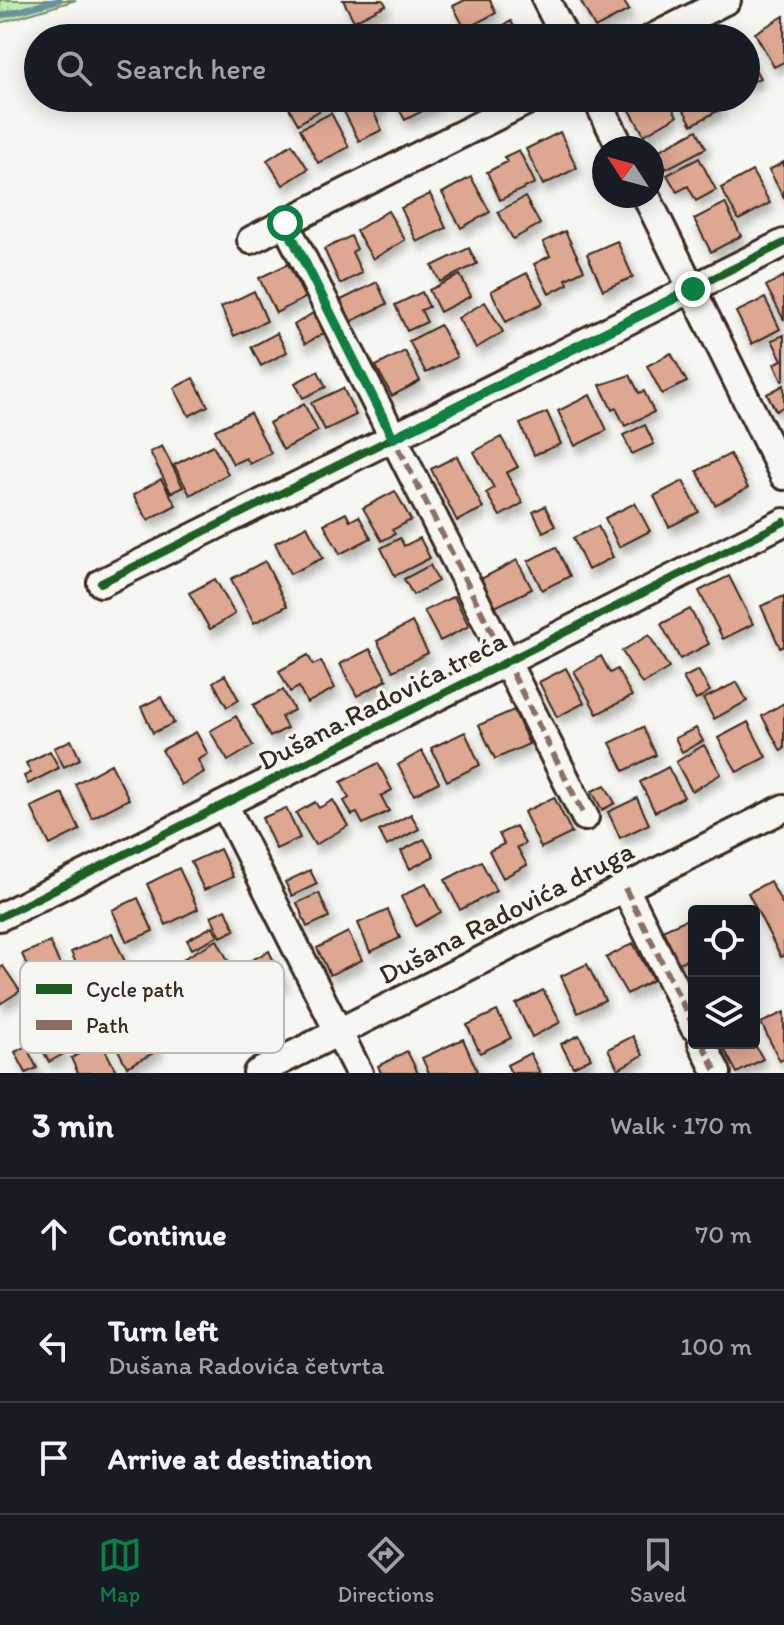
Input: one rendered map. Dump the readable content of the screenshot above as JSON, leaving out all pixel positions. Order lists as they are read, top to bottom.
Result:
{
  "streets": {
    "street": ["Dušana Radovića treća", "Dušana Radovića druga"]
  },
  "legend": ["Cycle path", "Path"],
  "north": "top left",
  "page": {
    "search": "Search here",
    "heading": ["3 min", "Walk · 170 m"],
    "list": [
      ["Continue", "70 m"],
      ["Turn left", "Dušana Radovića četvrta", "100 m"],
      "Arrive at destination"
    ],
    "nav": ["Map", "Directions", "Saved"]
  }
}
